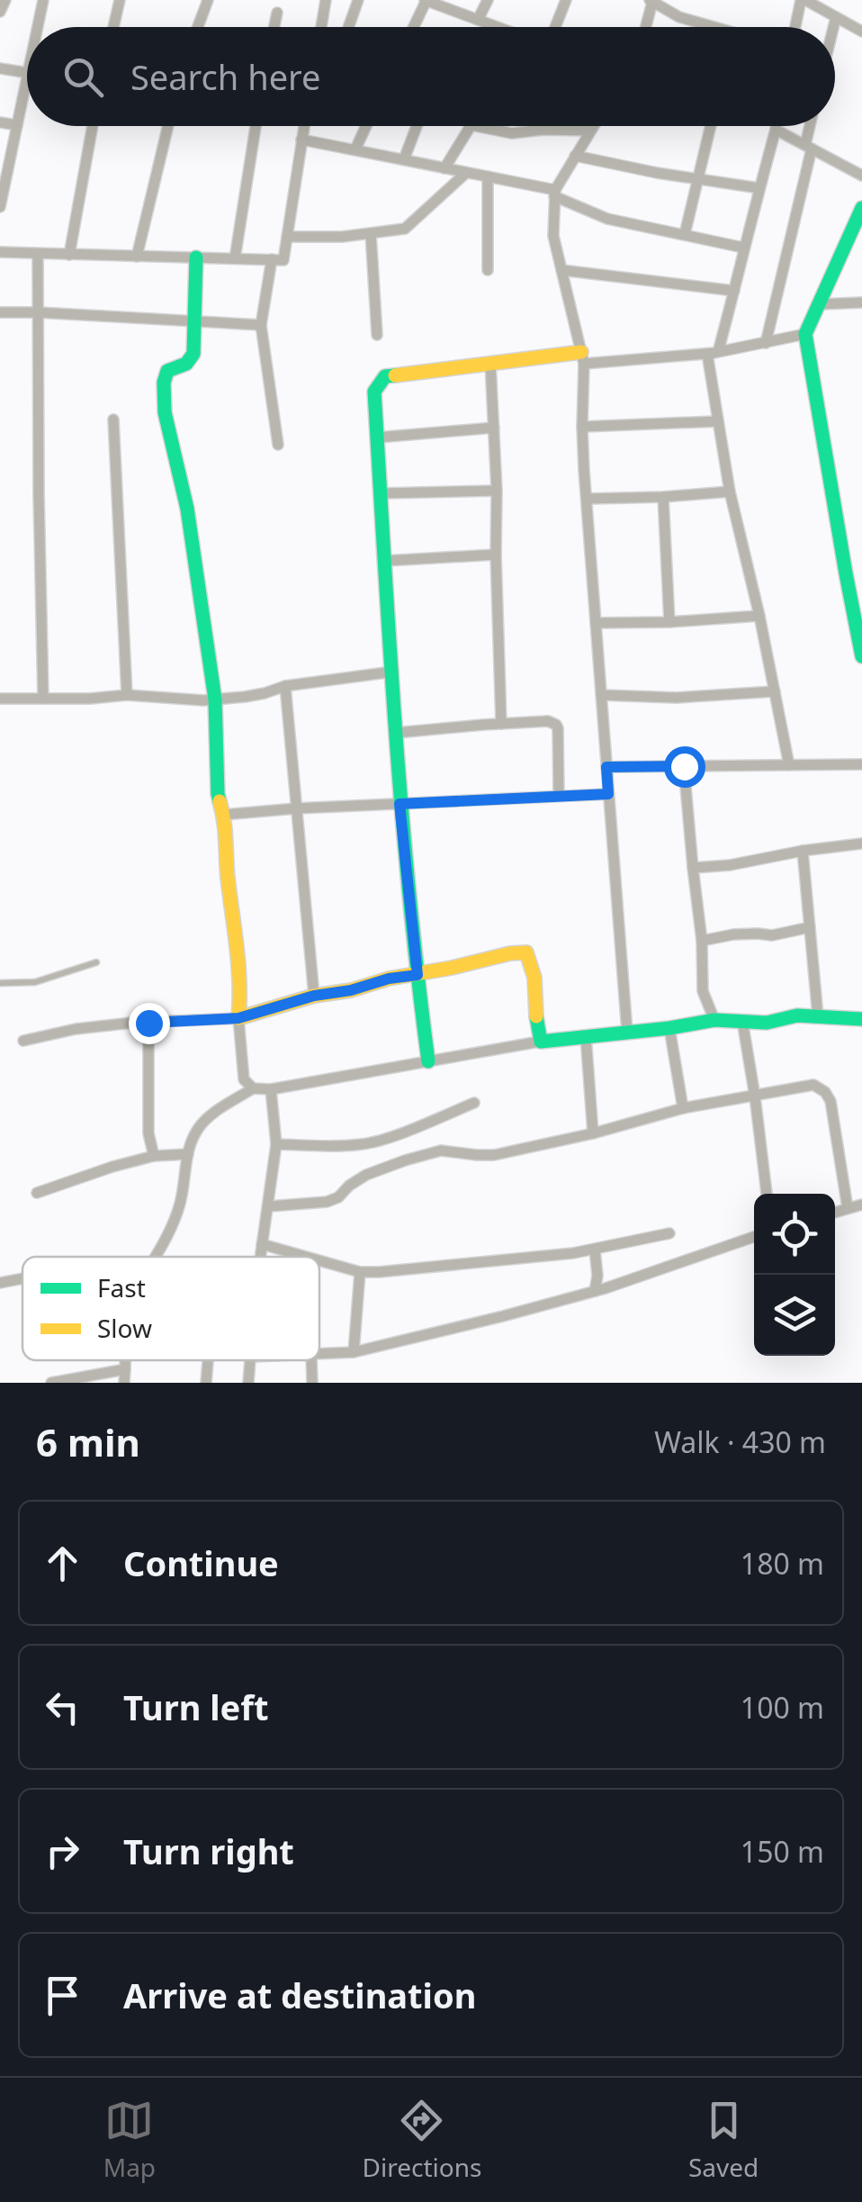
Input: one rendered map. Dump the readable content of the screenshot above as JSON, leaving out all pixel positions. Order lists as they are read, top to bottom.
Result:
{
  "legend": ["Fast", "Slow"],
  "page": {
    "search": "Search here",
    "heading": ["6 min", "Walk · 430 m"],
    "list": [
      ["Continue", "180 m"],
      ["Turn left", "100 m"],
      ["Turn right", "150 m"],
      "Arrive at destination"
    ],
    "nav": ["Map", "Directions", "Saved"]
  }
}
